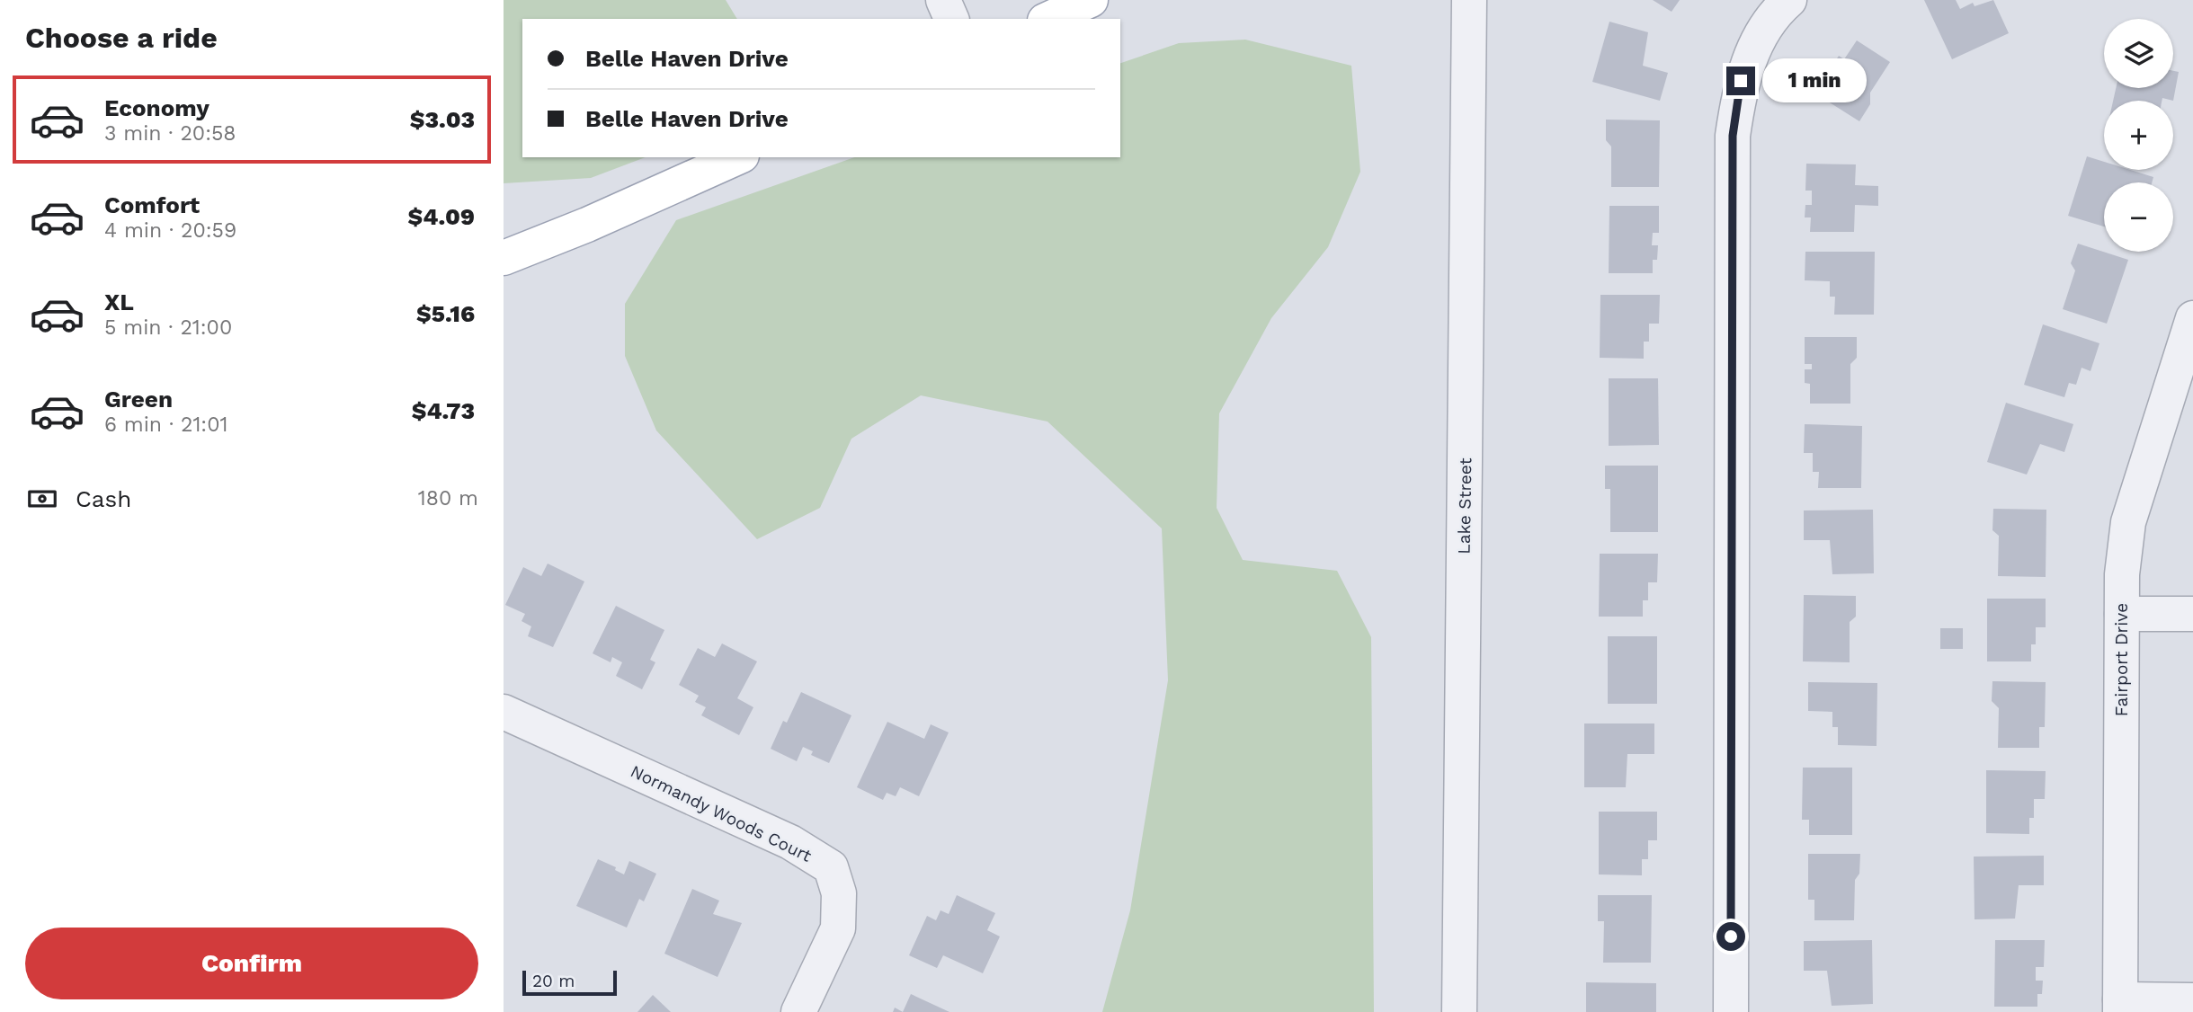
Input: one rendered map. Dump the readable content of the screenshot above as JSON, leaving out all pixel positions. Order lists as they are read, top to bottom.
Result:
{
  "streets": {
    "street": ["Lake Street", "Fairport Drive", "Normandy Woods Court"]
  },
  "scale_bar": "20 m",
  "page": {
    "heading": "Choose a ride",
    "map_buttons": ["+", "−"],
    "banner": ["Belle Haven Drive", "Belle Haven Drive"],
    "bubble": "1 min",
    "list": [
      {
        "name": "Economy",
        "note": "3 min · 20:58",
        "value": "$3.03"
      },
      {
        "name": "Comfort",
        "note": "4 min · 20:59",
        "value": "$4.09"
      },
      {
        "name": "XL",
        "note": "5 min · 21:00",
        "value": "$5.16"
      },
      {
        "name": "Green",
        "note": "6 min · 21:01",
        "value": "$4.73"
      }
    ],
    "pay": ["Cash", "180 m"],
    "buttons": "Confirm",
    "scale": "20 m"
  }
}
